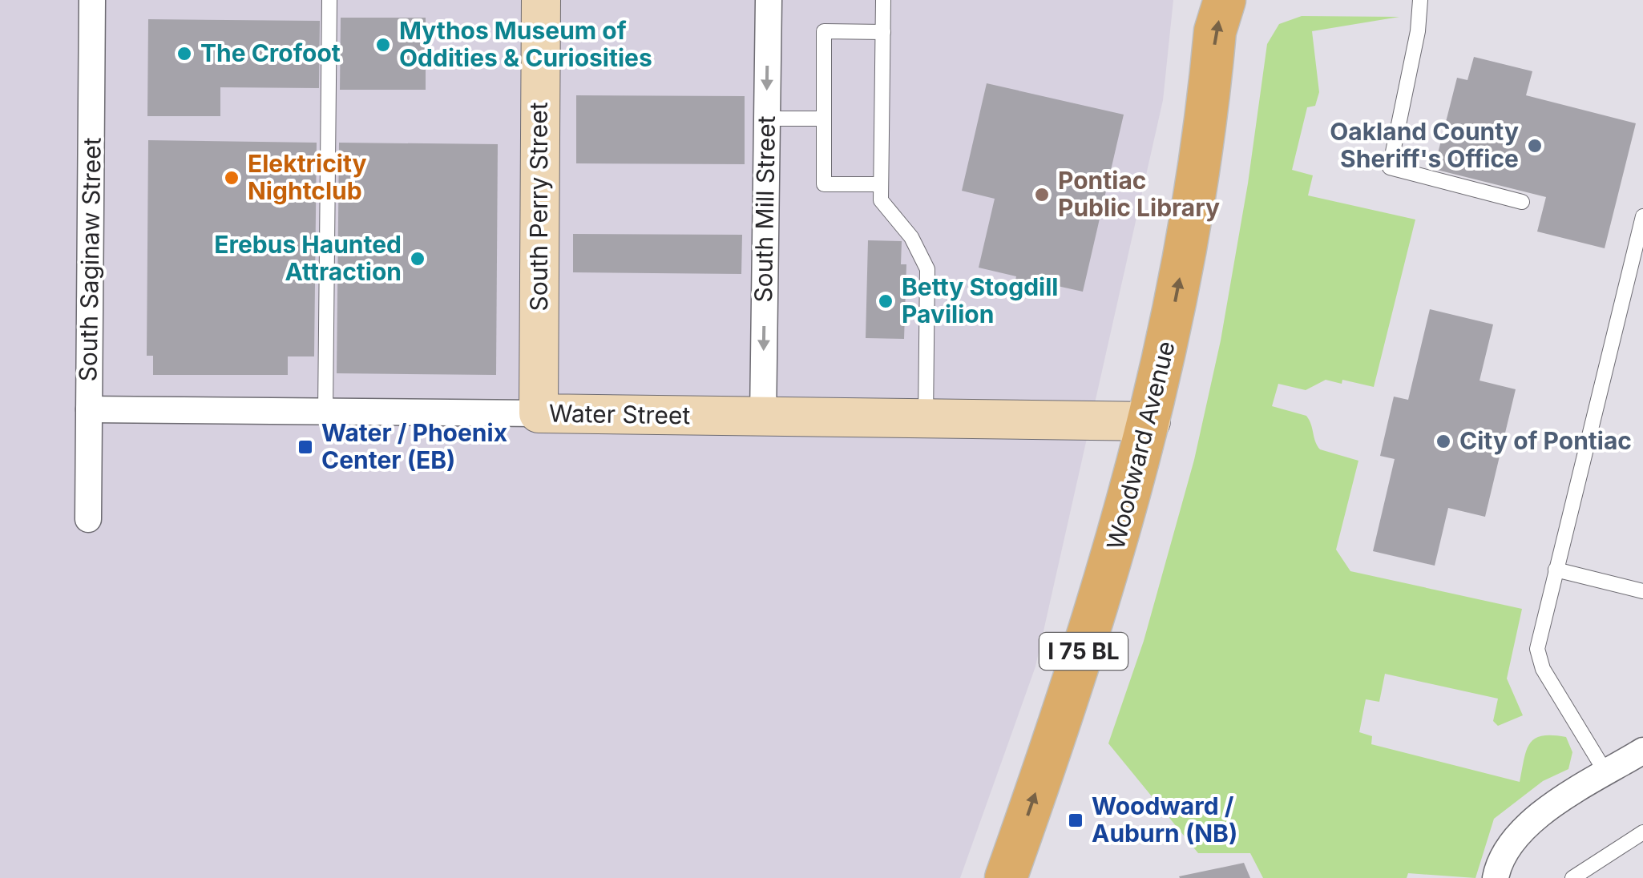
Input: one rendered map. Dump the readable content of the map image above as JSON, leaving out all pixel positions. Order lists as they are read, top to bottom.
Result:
{
  "streets": {
    "main road": ["Woodward Avenue", "I 75 BL"],
    "street": [
      "South Perry Street",
      "South Mill Street",
      "South Saginaw Street",
      "Water Street"
    ]
  },
  "crossings": [
    ["South Perry Street", "Water Street"],
    ["South Mill Street", "Water Street"],
    ["South Saginaw Street", "Water Street"],
    ["Water Street", "Woodward Avenue"]
  ],
  "one_way": ["South Mill Street", "Woodward Avenue"],
  "places": {
    "other": [
      "Mythos Museum of Oddities & Curiosities",
      "The Crofoot",
      "Oakland County Sheriff's Office",
      "Elektricity Nightclub",
      "Pontiac Public Library",
      "Erebus Haunted Attraction",
      "Betty Stogdill Pavilion",
      "City of Pontiac"
    ],
    "transit": ["Water / Phoenix Center (EB)", "Woodward / Auburn (NB)"]
  }
}
